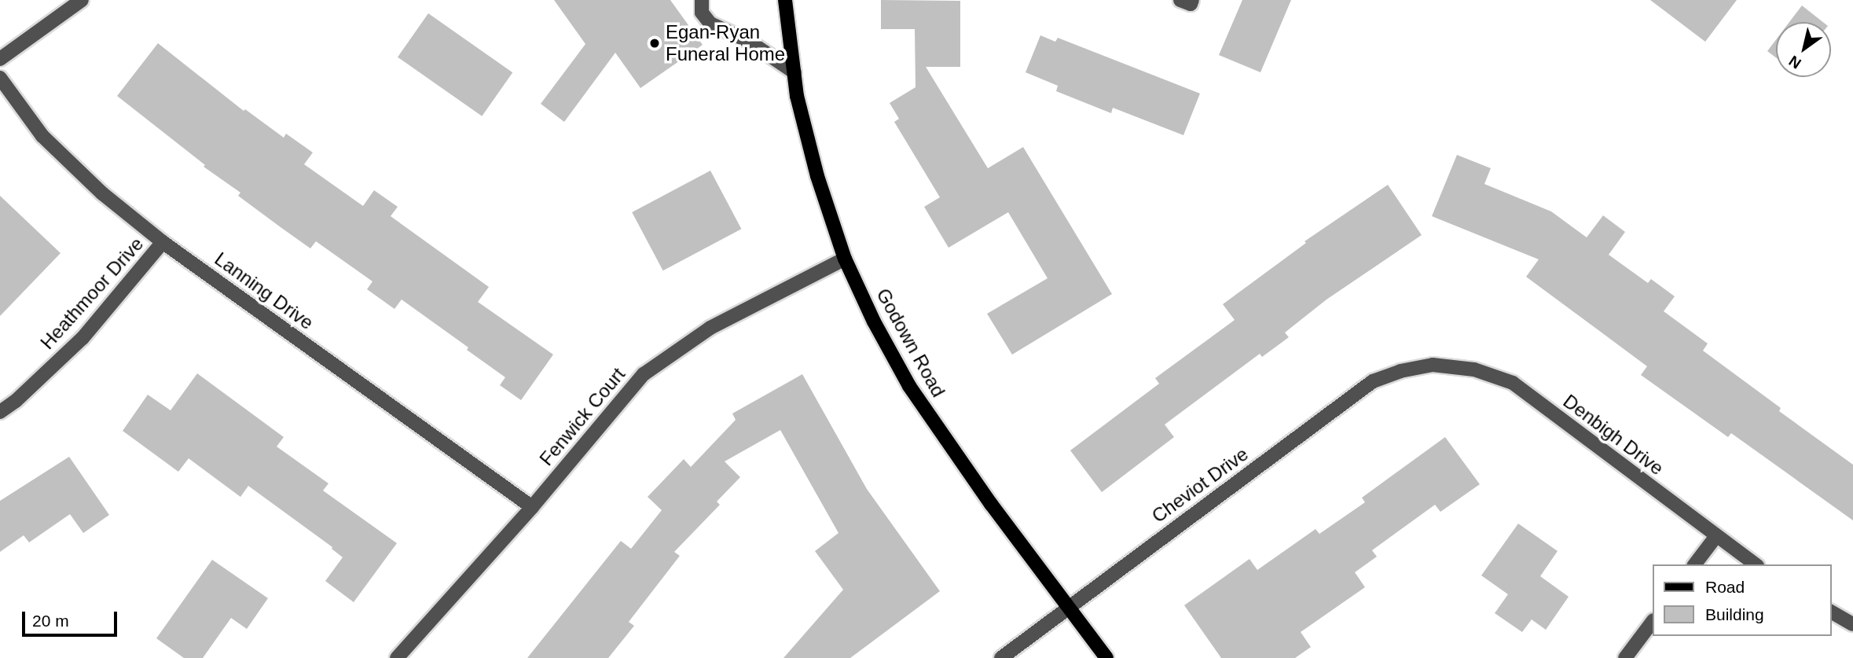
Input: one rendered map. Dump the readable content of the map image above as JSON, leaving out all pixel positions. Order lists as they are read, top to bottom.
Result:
{
  "streets": {
    "main road": ["Godown Road"],
    "street": [
      "Lanning Drive",
      "Heathmoor Drive",
      "Fenwick Court",
      "Denbigh Drive",
      "Cheviot Drive"
    ]
  },
  "crossings": [
    ["Lanning Drive", "Heathmoor Drive"],
    ["Lanning Drive", "Fenwick Court"],
    ["Godown Road", "Fenwick Court"],
    ["Godown Road", "Cheviot Drive"],
    ["Denbigh Drive", "Cheviot Drive"]
  ],
  "places": ["Egan-Ryan Funeral Home"],
  "legend": ["Road", "Building"],
  "scale_bar": "20 m",
  "north": "bottom left"
}
